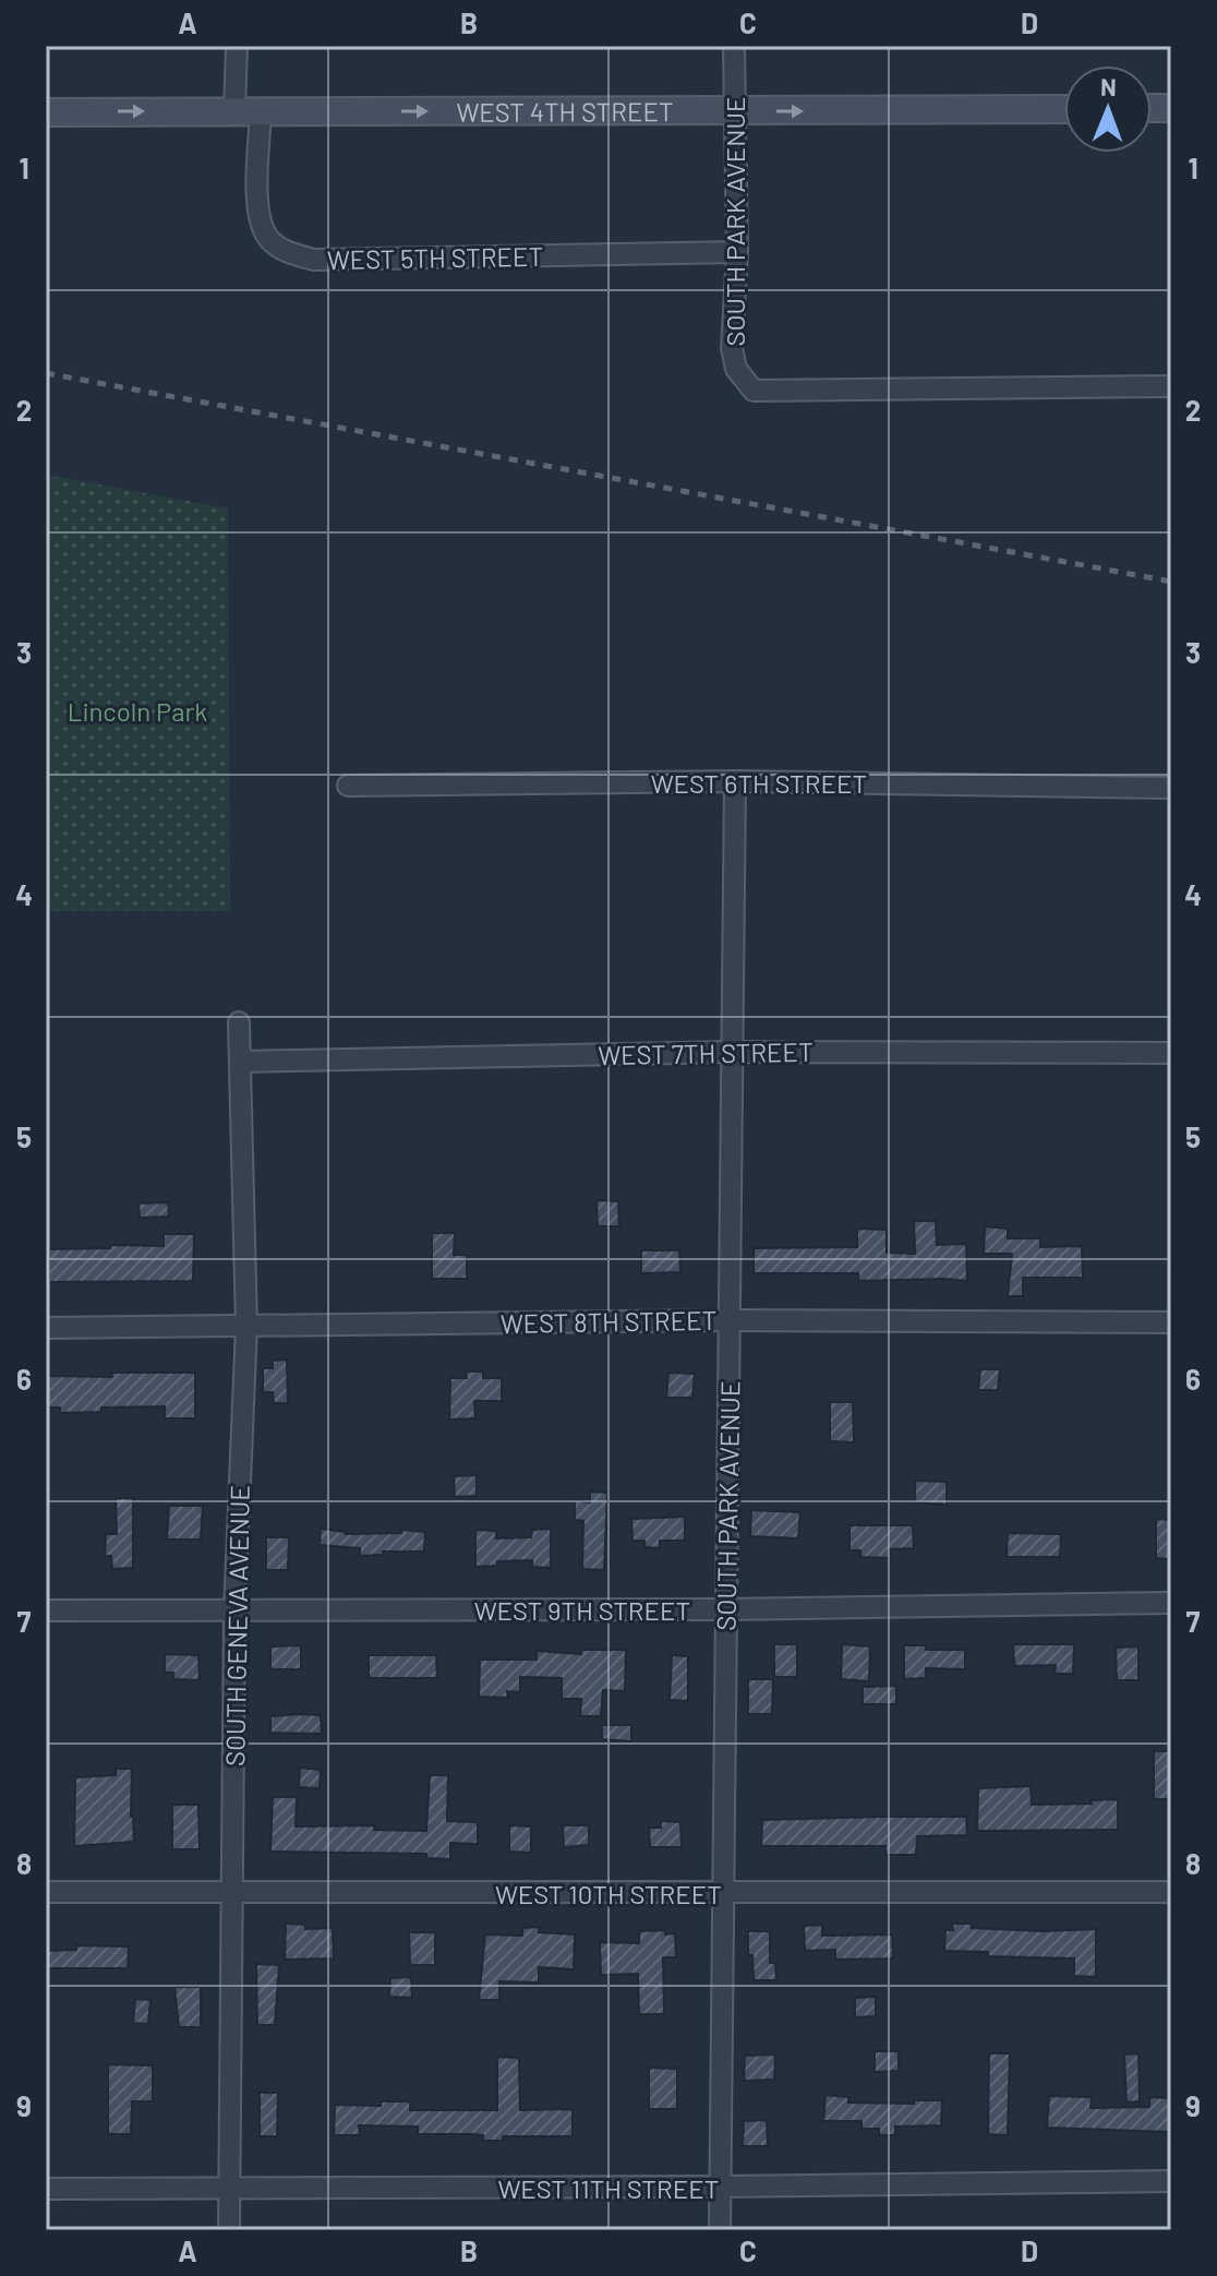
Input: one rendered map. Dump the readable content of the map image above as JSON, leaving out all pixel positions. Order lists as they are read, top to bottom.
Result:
{
  "streets": {
    "main road": ["WEST 4TH STREET"],
    "street": [
      "SOUTH PARK AVENUE",
      "WEST 5TH STREET",
      "WEST 6TH STREET",
      "WEST 7TH STREET",
      "WEST 8TH STREET",
      "WEST 9TH STREET",
      "SOUTH GENEVA AVENUE",
      "WEST 10TH STREET",
      "WEST 11TH STREET"
    ]
  },
  "crossings": [
    ["WEST 4TH STREET", "SOUTH PARK AVENUE"],
    ["WEST 4TH STREET", "WEST 5TH STREET"],
    ["SOUTH PARK AVENUE", "WEST 5TH STREET"],
    ["SOUTH PARK AVENUE", "WEST 6TH STREET"],
    ["SOUTH PARK AVENUE", "WEST 7TH STREET"],
    ["SOUTH PARK AVENUE", "WEST 8TH STREET"],
    ["SOUTH PARK AVENUE", "WEST 9TH STREET"],
    ["SOUTH PARK AVENUE", "WEST 10TH STREET"],
    ["SOUTH PARK AVENUE", "WEST 11TH STREET"],
    ["WEST 7TH STREET", "SOUTH GENEVA AVENUE"],
    ["WEST 8TH STREET", "SOUTH GENEVA AVENUE"],
    ["WEST 9TH STREET", "SOUTH GENEVA AVENUE"],
    ["SOUTH GENEVA AVENUE", "WEST 10TH STREET"],
    ["SOUTH GENEVA AVENUE", "WEST 11TH STREET"]
  ],
  "one_way": ["WEST 4TH STREET"],
  "parks": ["Lincoln Park"],
  "north": "top",
  "grid": {
    "columns": [
      "A",
      "B",
      "C",
      "D"
    ],
    "rows": [
      "1",
      "2",
      "3",
      "4",
      "5",
      "6",
      "7",
      "8",
      "9"
    ]
  }
}
